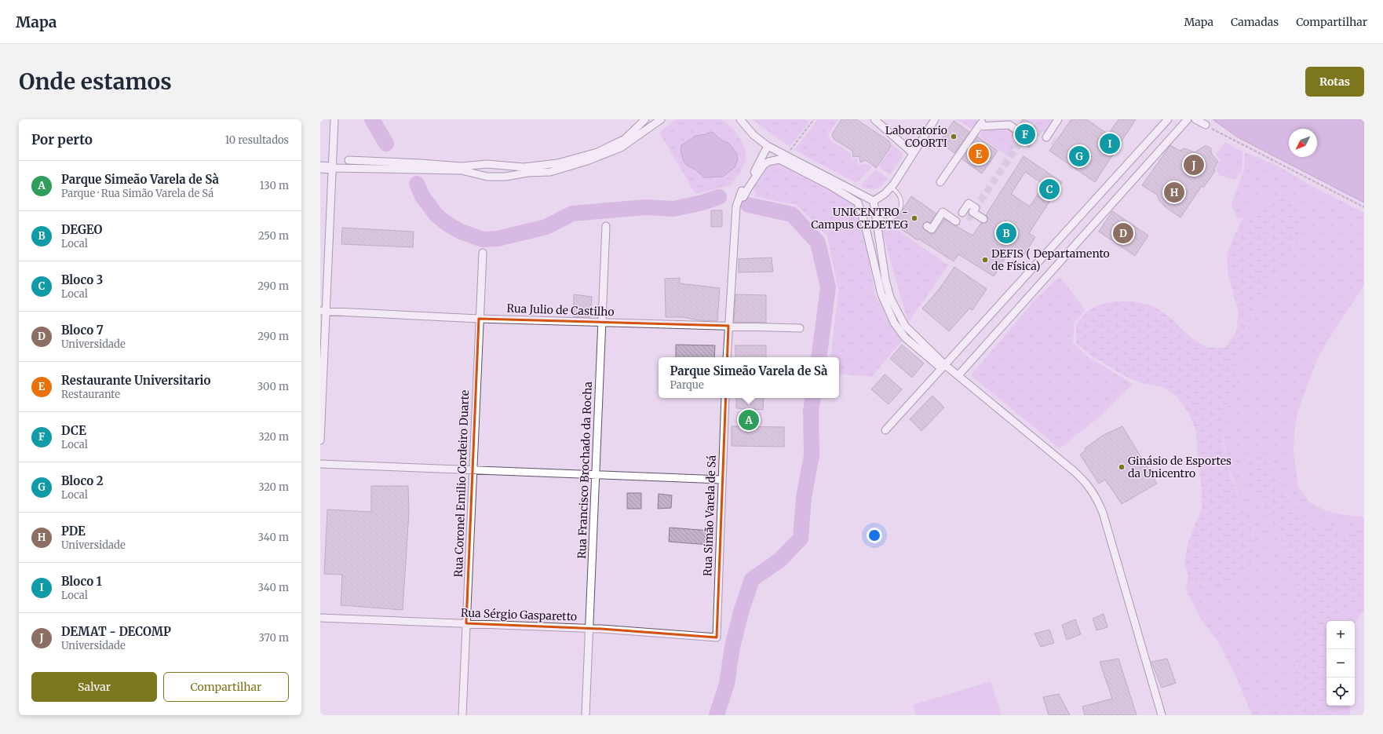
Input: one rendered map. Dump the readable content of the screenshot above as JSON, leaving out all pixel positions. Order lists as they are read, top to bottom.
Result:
{
  "streets": {
    "street": [
      "Rua Julio de Castilho",
      "Rua Francisco Brochado da Rocha",
      "Rua Coronel Emilio Cordeiro Duarte",
      "Rua Simão Varela de Sá",
      "Rua Sérgio Gasparetto"
    ]
  },
  "crossings": [
    ["Rua Julio de Castilho", "Rua Francisco Brochado da Rocha"],
    ["Rua Julio de Castilho", "Rua Coronel Emilio Cordeiro Duarte"],
    ["Rua Francisco Brochado da Rocha", "Rua Sérgio Gasparetto"],
    ["Rua Coronel Emilio Cordeiro Duarte", "Rua Sérgio Gasparetto"],
    ["Rua Simão Varela de Sá", "Rua Sérgio Gasparetto"]
  ],
  "places": [
    "Laboratorio COORTI",
    "UNICENTRO - Campus CEDETEG",
    "DEFIS ( Departamento de Física)",
    "Ginásio de Esportes da Unicentro"
  ],
  "north": "bottom left",
  "page": {
    "header": "Mapa",
    "nav": ["Mapa", "Camadas", "Compartilhar"],
    "buttons": [
      "Rotas",
      ["Salvar", "Compartilhar"]
    ],
    "title": "Onde estamos",
    "heading": ["Por perto", "10 resultados"],
    "pins": [
      "F",
      "I",
      "E",
      "G",
      "J",
      "C",
      "H",
      "B",
      "D",
      "A"
    ],
    "list": [
      {
        "mark": "A",
        "name": "Parque Simeão Varela de Sà",
        "note": "Parque · Rua Simão Varela de Sá",
        "value": "130 m"
      },
      {
        "mark": "B",
        "name": "DEGEO",
        "note": "Local",
        "value": "250 m"
      },
      {
        "mark": "C",
        "name": "Bloco 3",
        "note": "Local",
        "value": "290 m"
      },
      {
        "mark": "D",
        "name": "Bloco 7",
        "note": "Universidade",
        "value": "290 m"
      },
      {
        "mark": "E",
        "name": "Restaurante Universitario",
        "note": "Restaurante",
        "value": "300 m"
      },
      {
        "mark": "F",
        "name": "DCE",
        "note": "Local",
        "value": "320 m"
      },
      {
        "mark": "G",
        "name": "Bloco 2",
        "note": "Local",
        "value": "320 m"
      },
      {
        "mark": "H",
        "name": "PDE",
        "note": "Universidade",
        "value": "340 m"
      },
      {
        "mark": "I",
        "name": "Bloco 1",
        "note": "Local",
        "value": "340 m"
      },
      {
        "mark": "J",
        "name": "DEMAT - DECOMP",
        "note": "Universidade",
        "value": "370 m"
      }
    ],
    "popup": ["Parque Simeão Varela de Sà", "Parque"],
    "map_buttons": ["+", "−"]
  }
}
